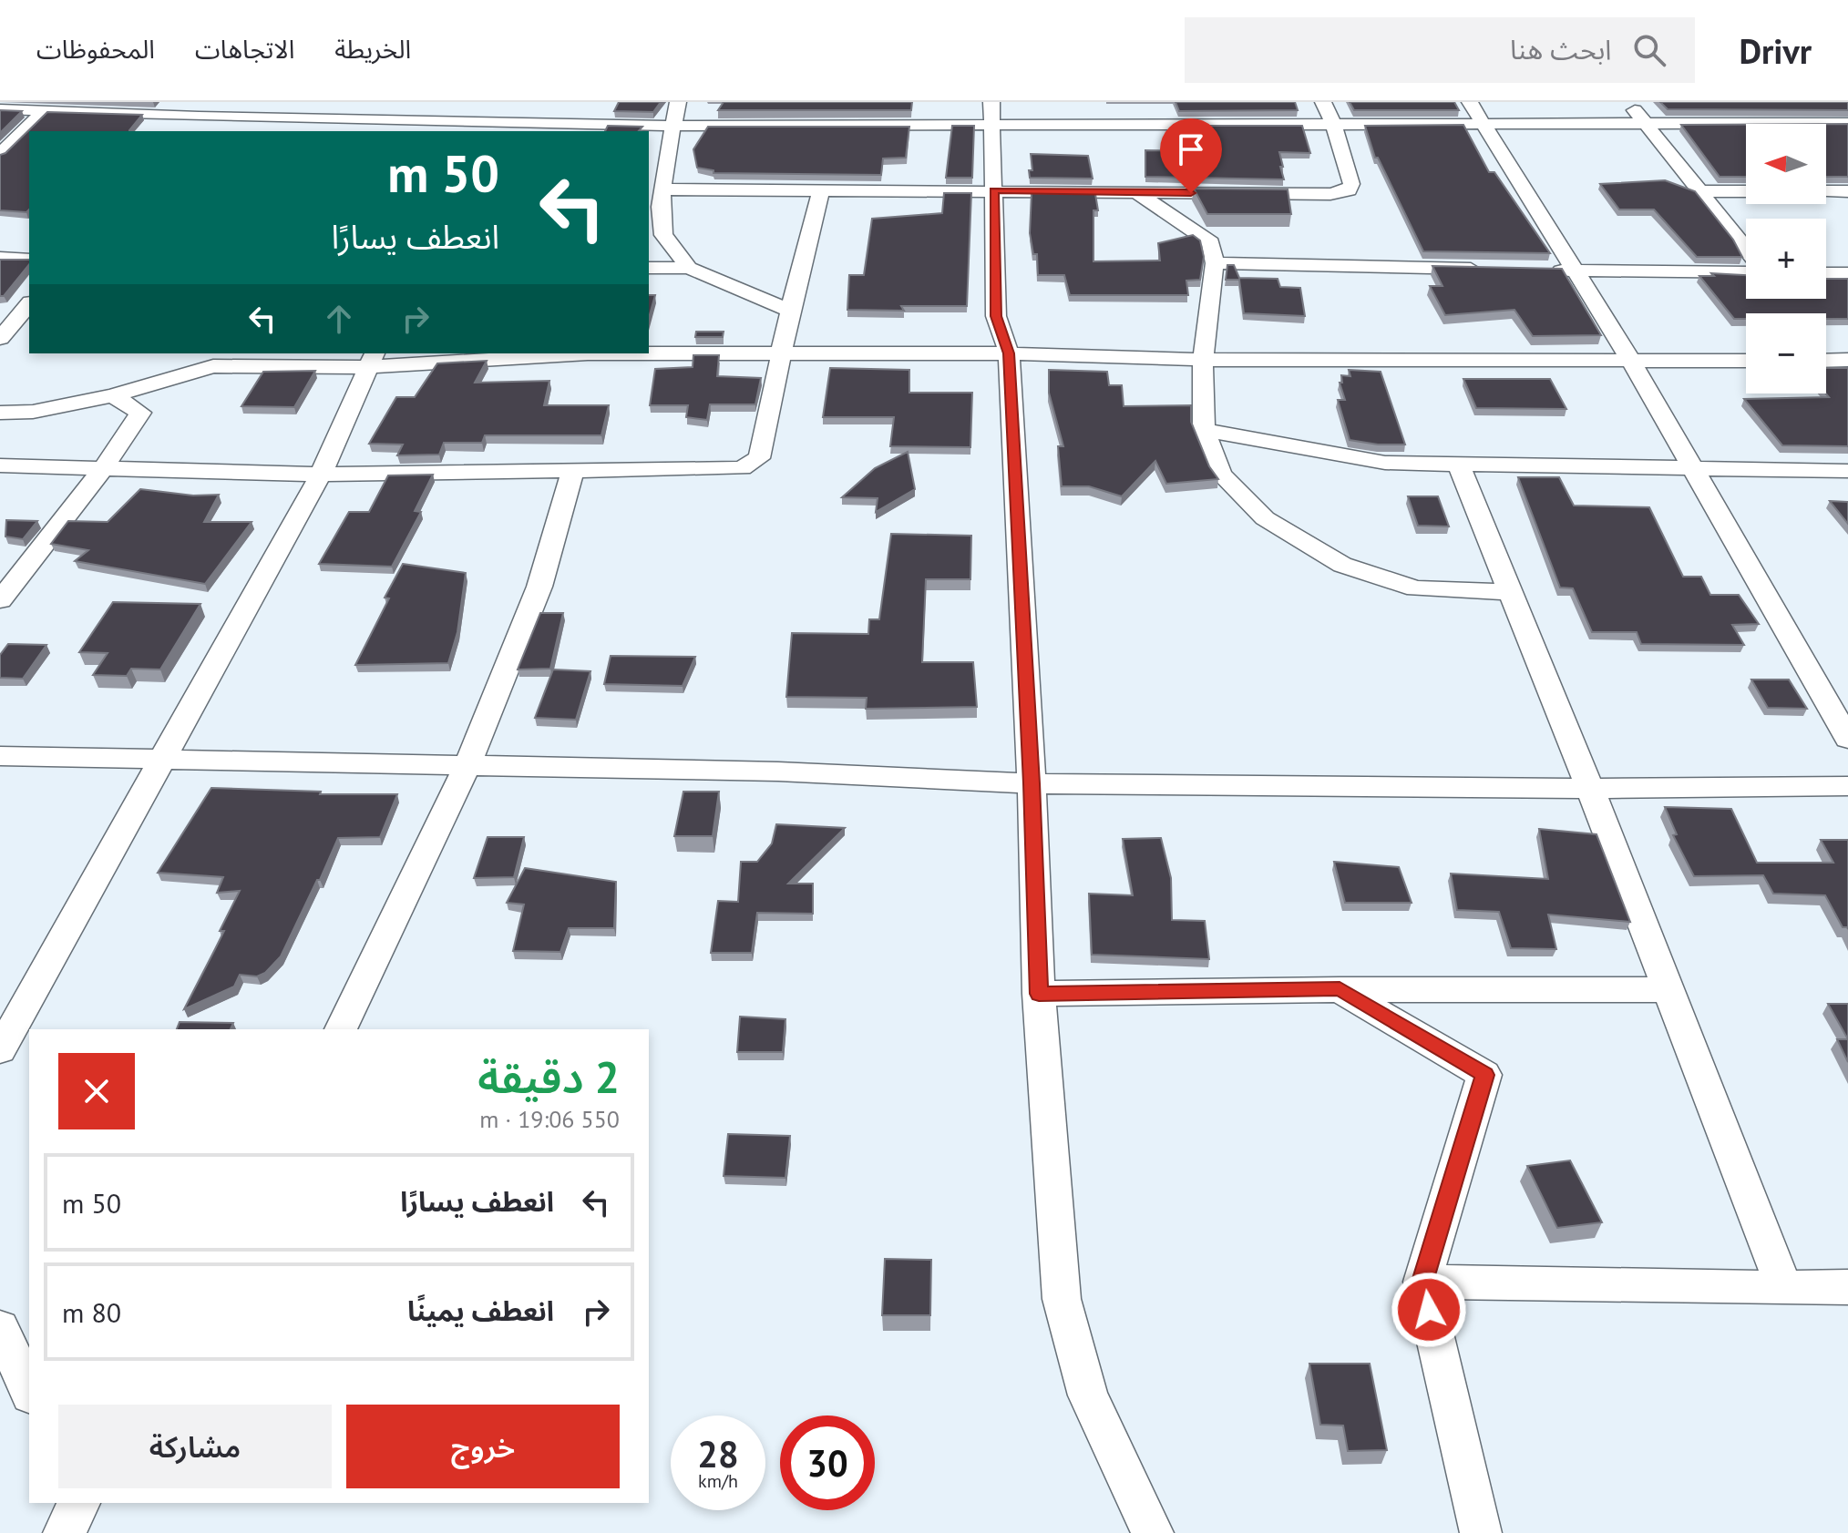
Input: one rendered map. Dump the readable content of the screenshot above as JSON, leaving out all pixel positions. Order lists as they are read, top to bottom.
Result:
{
  "north": "left",
  "page": {
    "header": "Drivr",
    "search": "ابحث هنا",
    "nav": ["الخريطة", "الاتجاهات", "المحفوظات"],
    "map_buttons": ["+", "−"],
    "turn": ["50 m", "انعطف يسارًا"],
    "heading": ["2 دقيقة", "550 m · 19:06"],
    "list": [
      {
        "name": "انعطف يسارًا",
        "value": "50 m"
      },
      {
        "name": "انعطف يمينًا",
        "value": "80 m"
      }
    ],
    "buttons": ["خروج", "مشاركة"],
    "speed": "28 km/h",
    "limit": "30"
  }
}
